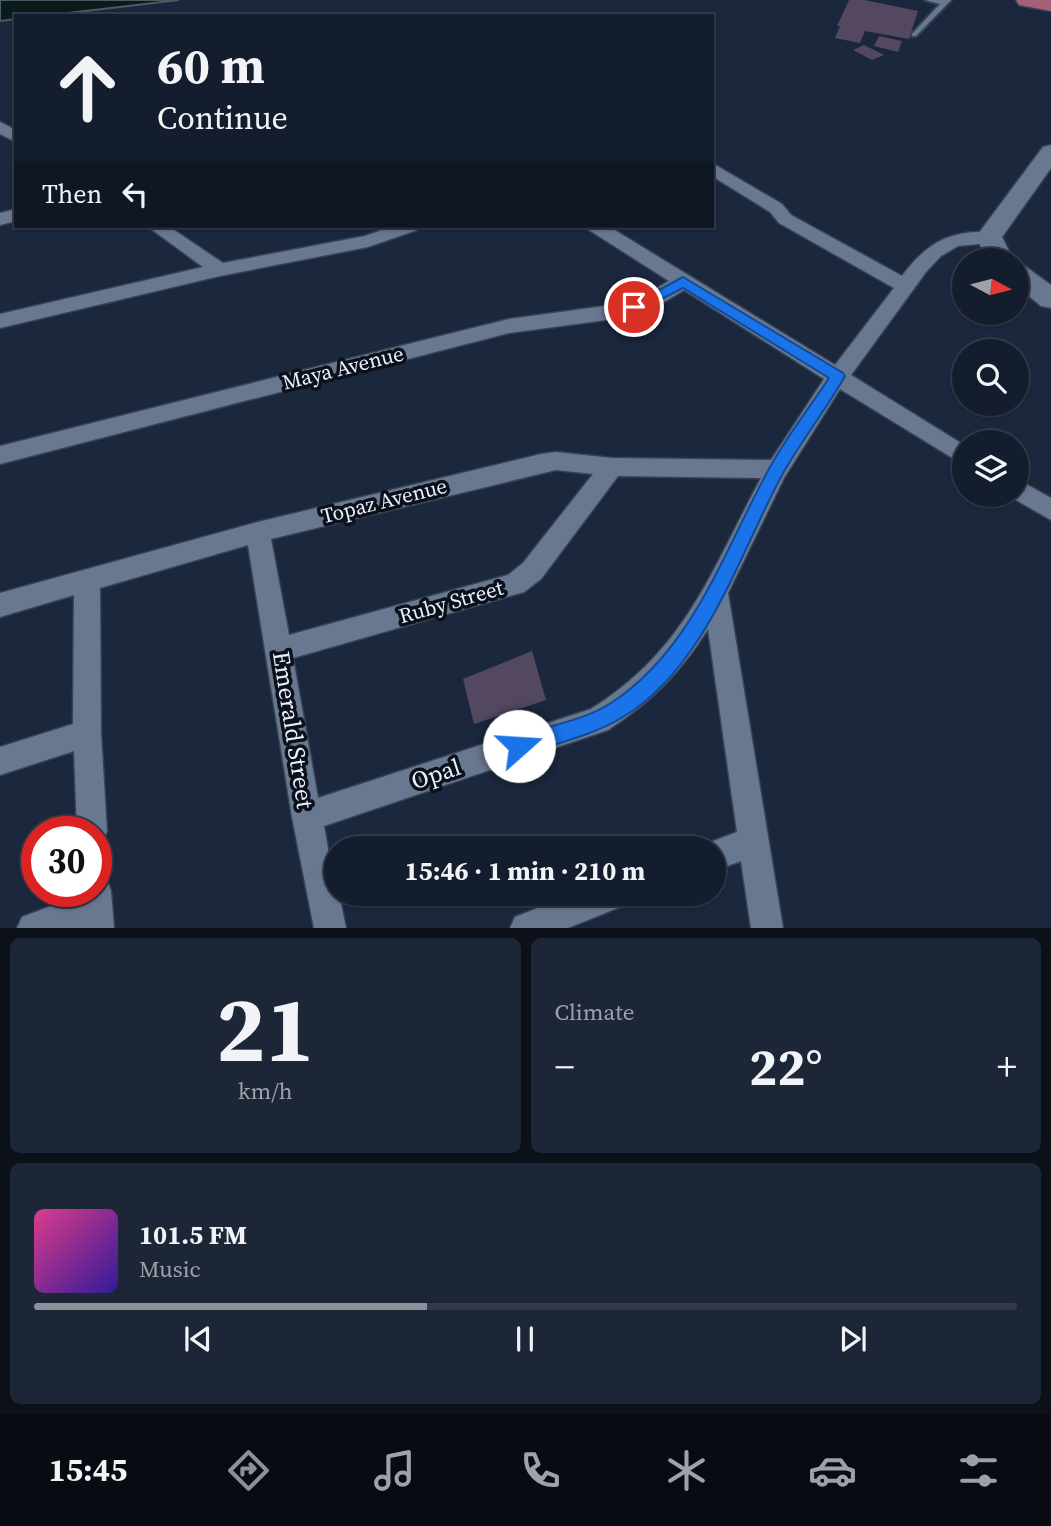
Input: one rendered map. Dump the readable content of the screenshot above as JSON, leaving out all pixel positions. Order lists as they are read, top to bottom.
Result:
{
  "streets": {
    "street": [
      "Maya Avenue",
      "Topaz Avenue",
      "Ruby Street",
      "Emerald Street",
      "Opal"
    ]
  },
  "crossings": [
    ["Topaz Avenue", "Ruby Street"],
    ["Topaz Avenue", "Emerald Street"],
    ["Topaz Avenue", "Opal"],
    ["Ruby Street", "Emerald Street"],
    ["Emerald Street", "Opal"]
  ],
  "north": "right",
  "page": {
    "turn": ["60 m", "Continue"],
    "then": "Then",
    "limit": "30",
    "trip": "15:46 · 1 min · 210 m",
    "tile": [
      ["21", "km/h"],
      "Climate"
    ],
    "heat": ["−", "22°", "+"],
    "song": ["101.5 FM", "Music"],
    "tabs": "15:45"
  }
}
